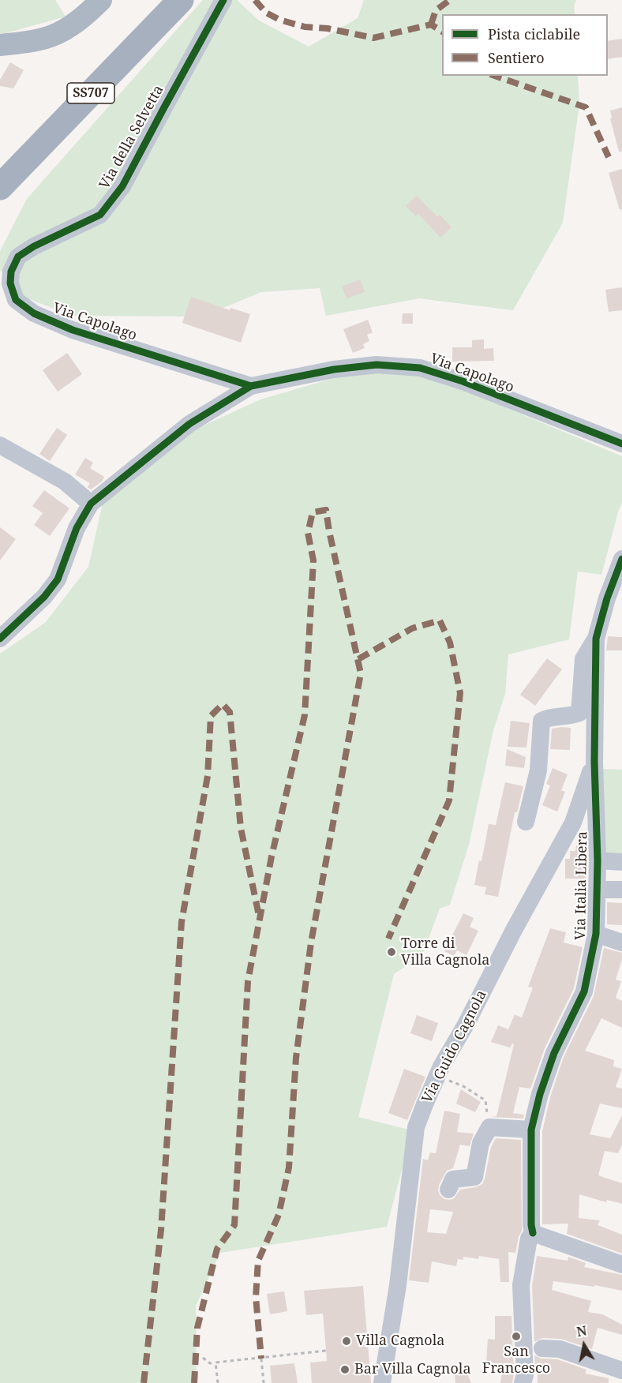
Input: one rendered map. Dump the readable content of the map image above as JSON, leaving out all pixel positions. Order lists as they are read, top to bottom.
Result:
{
  "streets": {
    "highway": ["SS707"],
    "street": [
      "Via della Selvetta",
      "Via Capolago",
      "Via Italia Libera",
      "Via Guido Cagnola"
    ]
  },
  "crossings": [
    ["Via della Selvetta", "Via Capolago"],
    ["Via Italia Libera", "Via Guido Cagnola"]
  ],
  "places": [
    "Torre di Villa Cagnola",
    "San Francesco",
    "Villa Cagnola",
    "Bar Villa Cagnola"
  ],
  "legend": ["Pista ciclabile", "Sentiero"],
  "north": "top"
}
